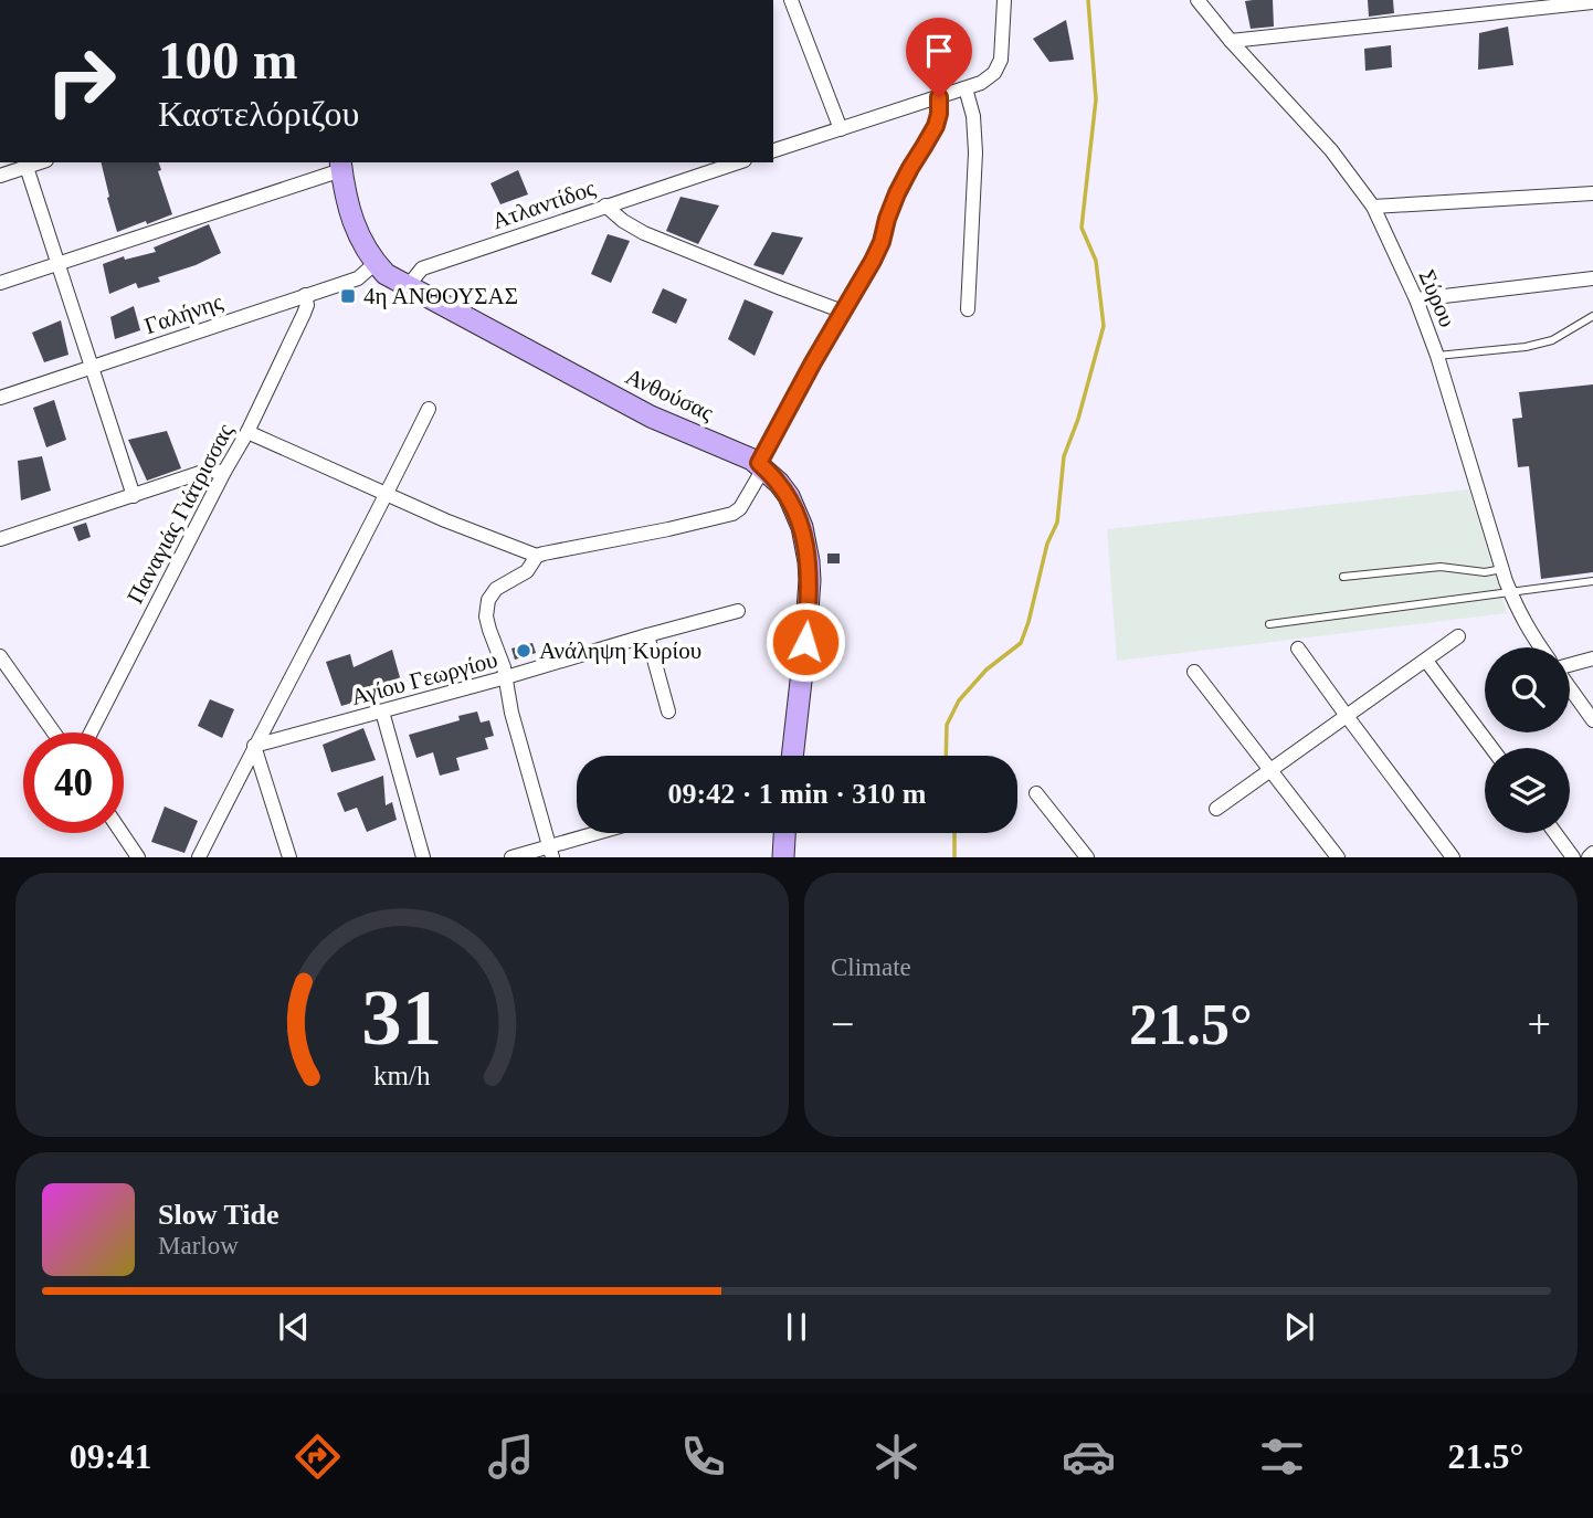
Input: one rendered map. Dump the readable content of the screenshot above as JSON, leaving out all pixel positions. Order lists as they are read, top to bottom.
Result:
{
  "streets": {
    "street": [
      "Ατλαντίδος",
      "Σύρου",
      "Γαλήνης",
      "Ανθούσας",
      "Παναγιάς Γιάτρισσας",
      "Αγίου Γεωργίου"
    ]
  },
  "crossings": [
    ["Ατλαντίδος", "Ανθούσας"],
    ["Γαλήνης", "Ανθούσας"],
    ["Γαλήνης", "Παναγιάς Γιάτρισσας"]
  ],
  "places": {
    "transit": ["4η ΑΝΘΟΥΣΑΣ"],
    "other": ["Ανάληψη Κυρίου"]
  },
  "page": {
    "turn": ["100 m", "Καστελόριζου"],
    "limit": "40",
    "trip": "09:42 · 1 min · 310 m",
    "tile": "Climate",
    "heat": ["−", "21.5°", "+"],
    "song": ["Slow Tide", "Marlow"],
    "tabs": ["09:41", "21.5°"],
    "gauge": ["31", "km/h"]
  }
}
